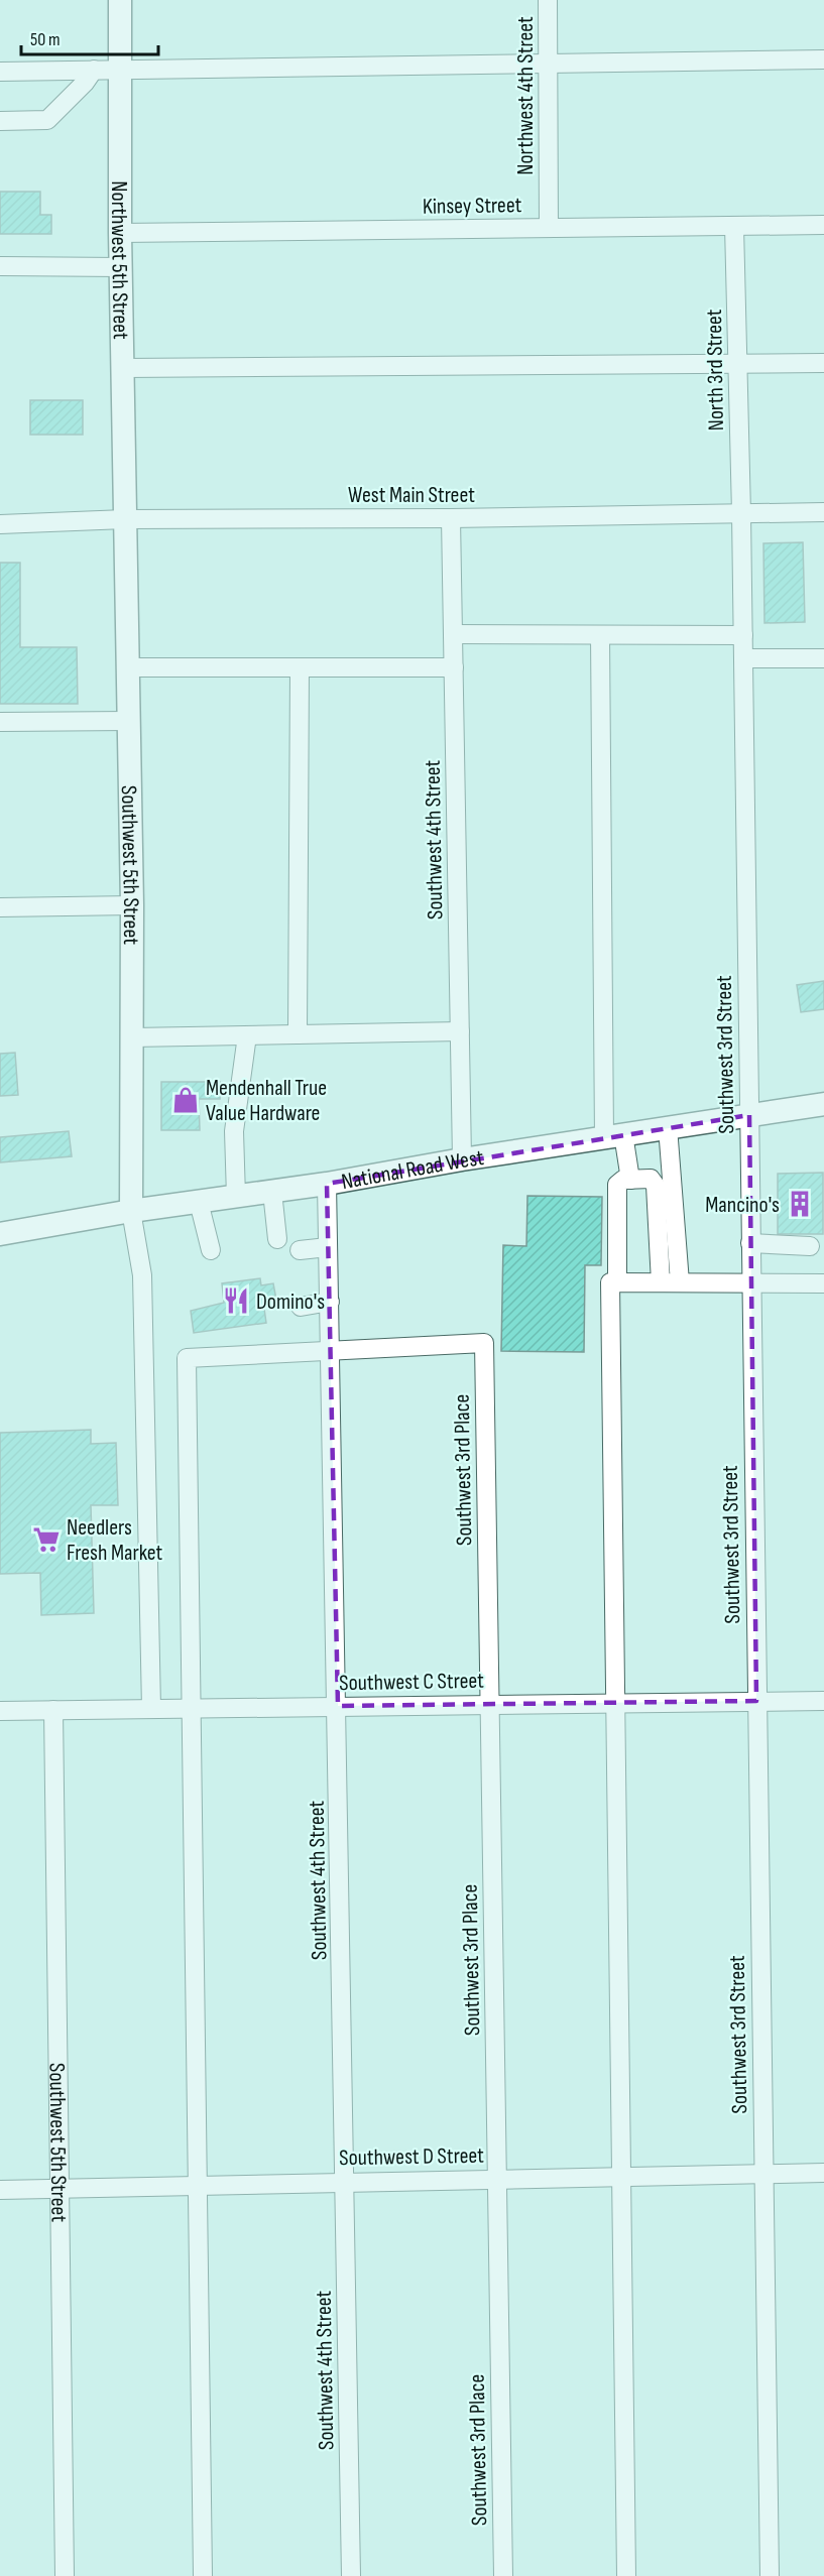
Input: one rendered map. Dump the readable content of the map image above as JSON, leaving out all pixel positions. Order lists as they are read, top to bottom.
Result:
{
  "streets": {
    "main road": ["Northwest 5th Street", "Southwest 5th Street", "National Road West"],
    "street": [
      "Northwest 4th Street",
      "Kinsey Street",
      "North 3rd Street",
      "West Main Street",
      "Southwest 4th Street",
      "Southwest 3rd Street",
      "Southwest 3rd Place",
      "Southwest C Street",
      "Southwest D Street"
    ]
  },
  "crossings": [
    ["Northwest 4th Street", "Kinsey Street"],
    ["Kinsey Street", "Northwest 5th Street"],
    ["Kinsey Street", "North 3rd Street"],
    ["Northwest 5th Street", "West Main Street"],
    ["Northwest 5th Street", "Southwest 5th Street"],
    ["North 3rd Street", "West Main Street"],
    ["North 3rd Street", "Southwest 3rd Street"],
    ["West Main Street", "Southwest 4th Street"],
    ["West Main Street", "Southwest 5th Street"],
    ["West Main Street", "Southwest 3rd Street"],
    ["Southwest 4th Street", "National Road West"],
    ["Southwest 4th Street", "Southwest 3rd Place"],
    ["Southwest 4th Street", "Southwest C Street"],
    ["Southwest 4th Street", "Southwest D Street"],
    ["Southwest 5th Street", "National Road West"],
    ["Southwest 5th Street", "Southwest C Street"],
    ["Southwest 5th Street", "Southwest D Street"],
    ["Southwest 3rd Street", "National Road West"],
    ["Southwest 3rd Street", "Southwest C Street"],
    ["Southwest 3rd Street", "Southwest D Street"],
    ["Southwest 3rd Place", "Southwest C Street"],
    ["Southwest 3rd Place", "Southwest D Street"]
  ],
  "places": {
    "shop": ["Mendenhall True Value Hardware"],
    "building": ["Mancino's"],
    "restaurant": ["Domino's"],
    "supermarket": ["Needlers Fresh Market"]
  },
  "scale_bar": "50 m"
}
